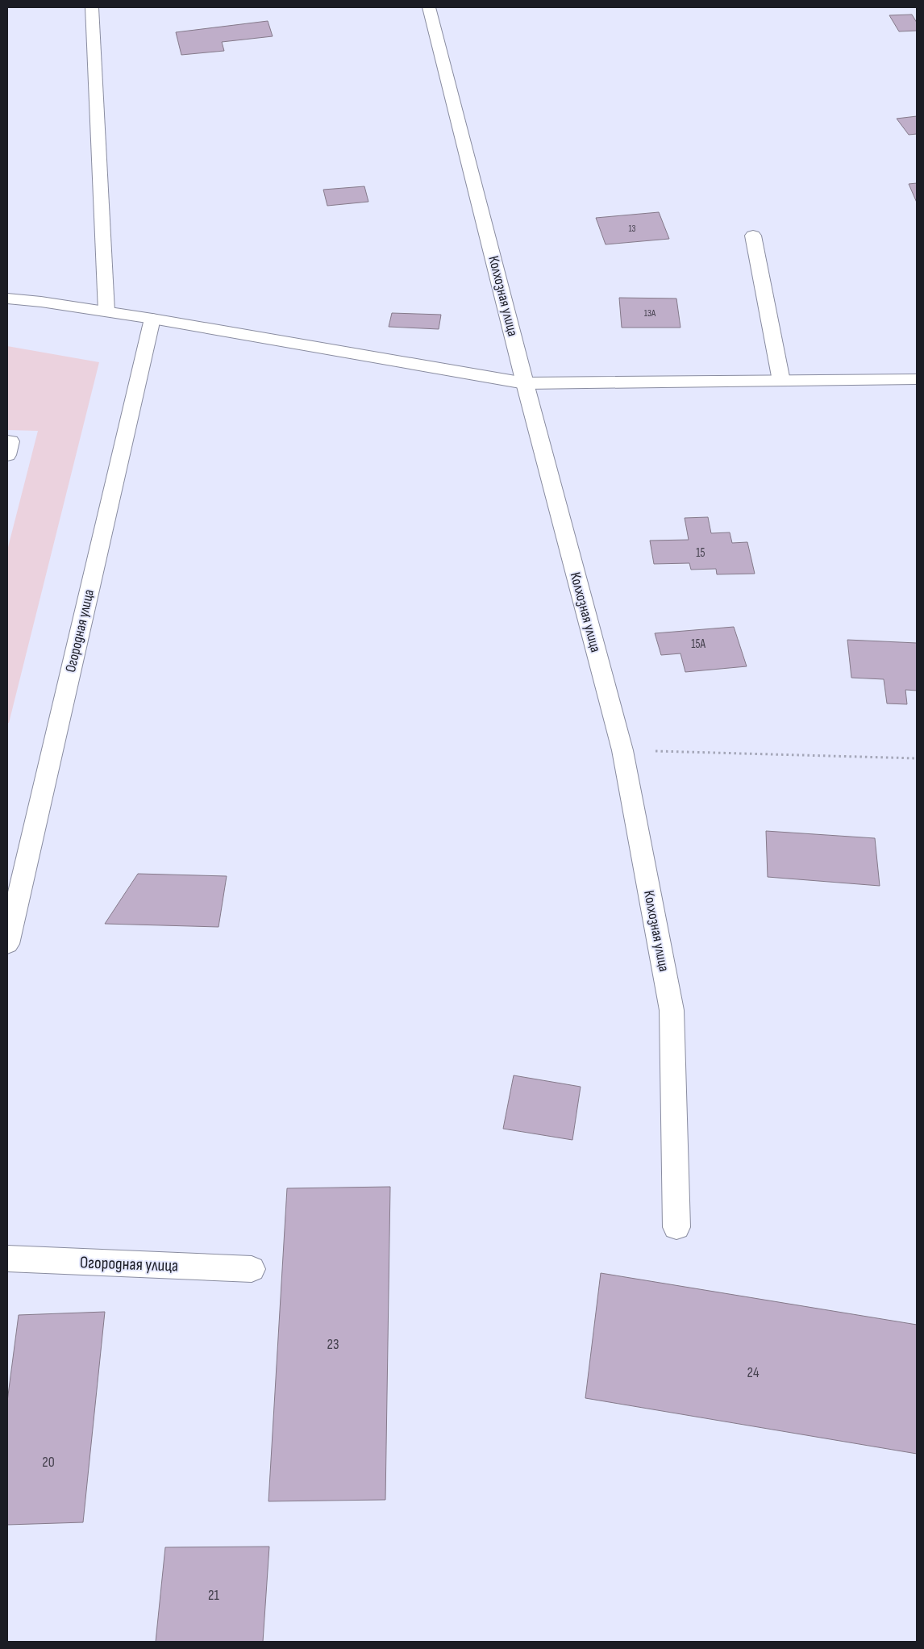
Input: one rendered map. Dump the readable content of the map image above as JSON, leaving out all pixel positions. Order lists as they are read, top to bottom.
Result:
{
  "streets": {
    "street": ["Колхозная улица", "Огородная улица"]
  },
  "house_numbers": [
    "13",
    "13А",
    "15",
    "15А",
    "23",
    "24",
    "20",
    "21"
  ]
}
